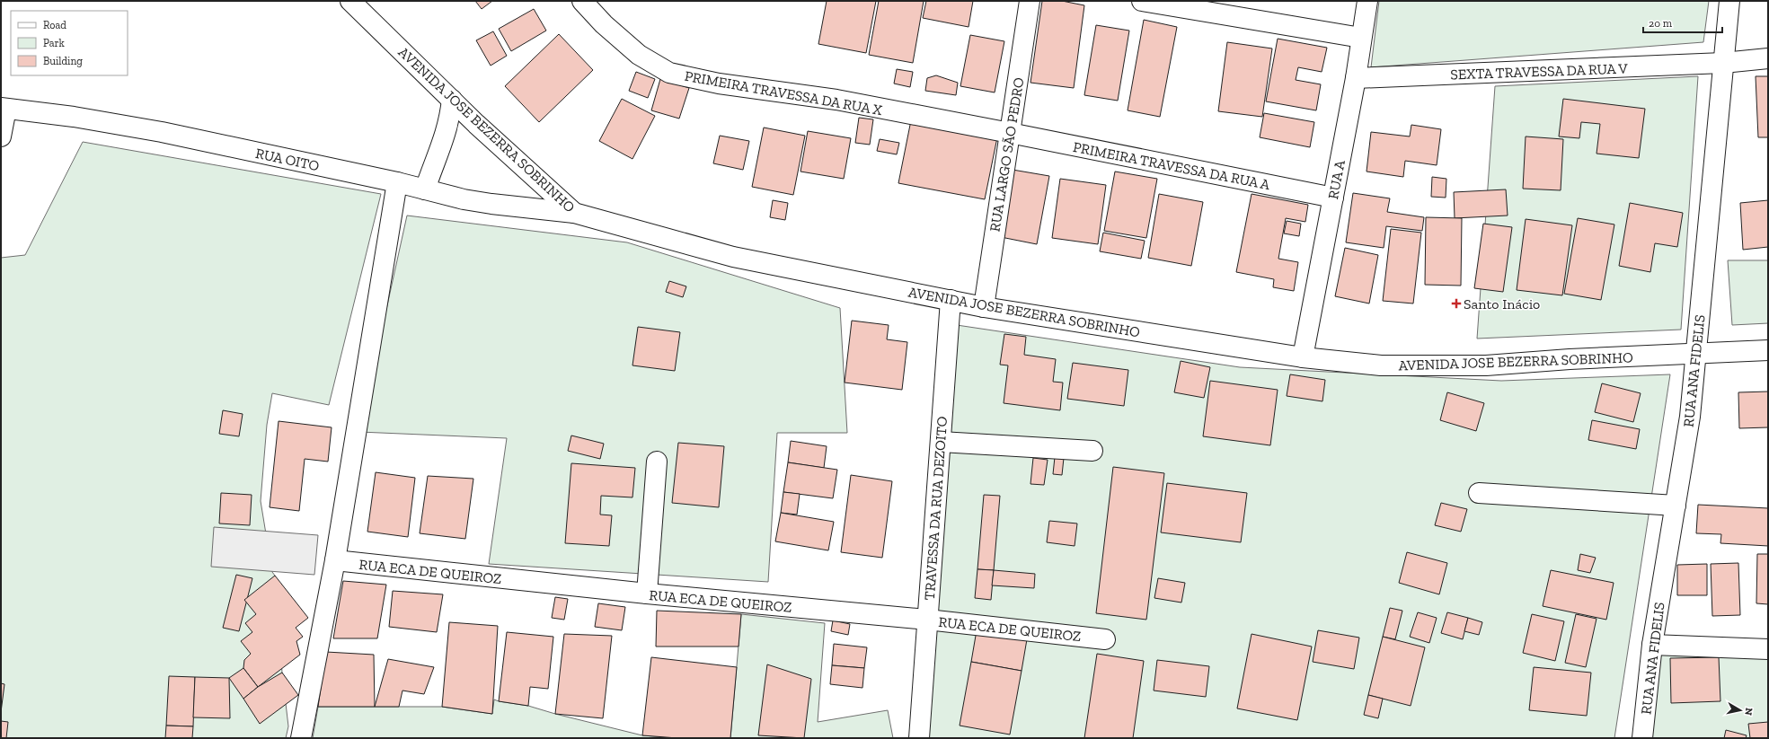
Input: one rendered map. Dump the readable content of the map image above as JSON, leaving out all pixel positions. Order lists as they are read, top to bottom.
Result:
{
  "streets": {
    "street": [
      "SEXTA TRAVESSA DA RUA V",
      "PRIMEIRA TRAVESSA DA RUA X",
      "AVENIDA JOSE BEZERRA SOBRINHO",
      "RUA LARGO SÃO PEDRO",
      "RUA OITO",
      "PRIMEIRA TRAVESSA DA RUA A",
      "RUA A",
      "RUA ANA FIDELIS",
      "TRAVESSA DA RUA DEZOITO",
      "RUA ECA DE QUEIROZ"
    ]
  },
  "crossings": [
    ["SEXTA TRAVESSA DA RUA V", "RUA A"],
    ["SEXTA TRAVESSA DA RUA V", "RUA ANA FIDELIS"],
    ["PRIMEIRA TRAVESSA DA RUA X", "RUA LARGO SÃO PEDRO"],
    ["PRIMEIRA TRAVESSA DA RUA X", "PRIMEIRA TRAVESSA DA RUA A"],
    ["AVENIDA JOSE BEZERRA SOBRINHO", "RUA LARGO SÃO PEDRO"],
    ["AVENIDA JOSE BEZERRA SOBRINHO", "RUA OITO"],
    ["AVENIDA JOSE BEZERRA SOBRINHO", "RUA A"],
    ["AVENIDA JOSE BEZERRA SOBRINHO", "RUA ANA FIDELIS"],
    ["AVENIDA JOSE BEZERRA SOBRINHO", "TRAVESSA DA RUA DEZOITO"],
    ["RUA LARGO SÃO PEDRO", "PRIMEIRA TRAVESSA DA RUA A"],
    ["PRIMEIRA TRAVESSA DA RUA A", "RUA A"],
    ["TRAVESSA DA RUA DEZOITO", "RUA ECA DE QUEIROZ"]
  ],
  "places": {
    "health": ["Santo Inácio"]
  },
  "legend": ["Road", "Park", "Building"],
  "scale_bar": "20 m",
  "north": "right"
}
